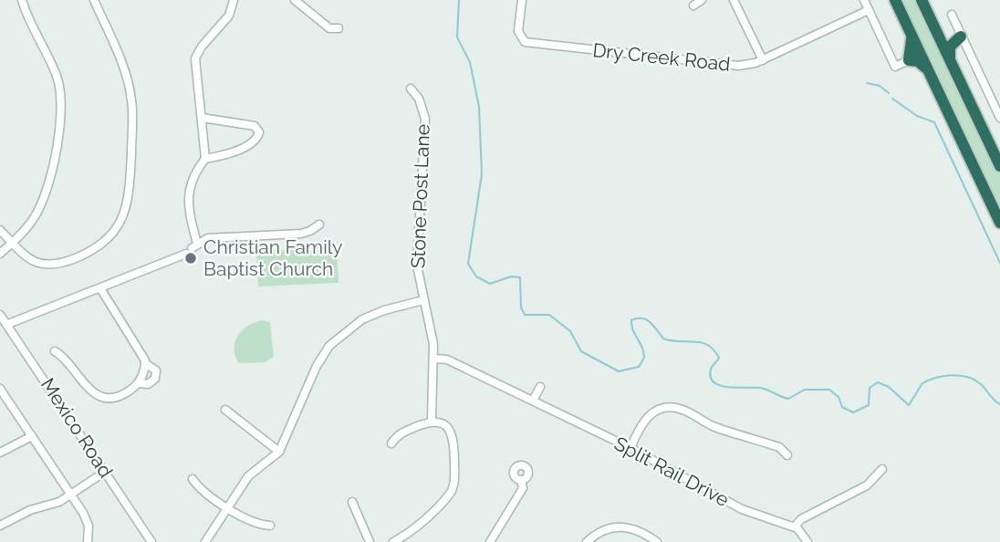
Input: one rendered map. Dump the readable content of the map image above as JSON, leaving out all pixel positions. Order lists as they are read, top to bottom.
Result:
{
  "streets": {
    "street": [
      "Dry Creek Road",
      "Stone Post Lane",
      "Mexico Road",
      "Split Rail Drive"
    ]
  },
  "crossings": [
    ["Stone Post Lane", "Split Rail Drive"]
  ],
  "places": ["Christian Family Baptist Church"]
}
